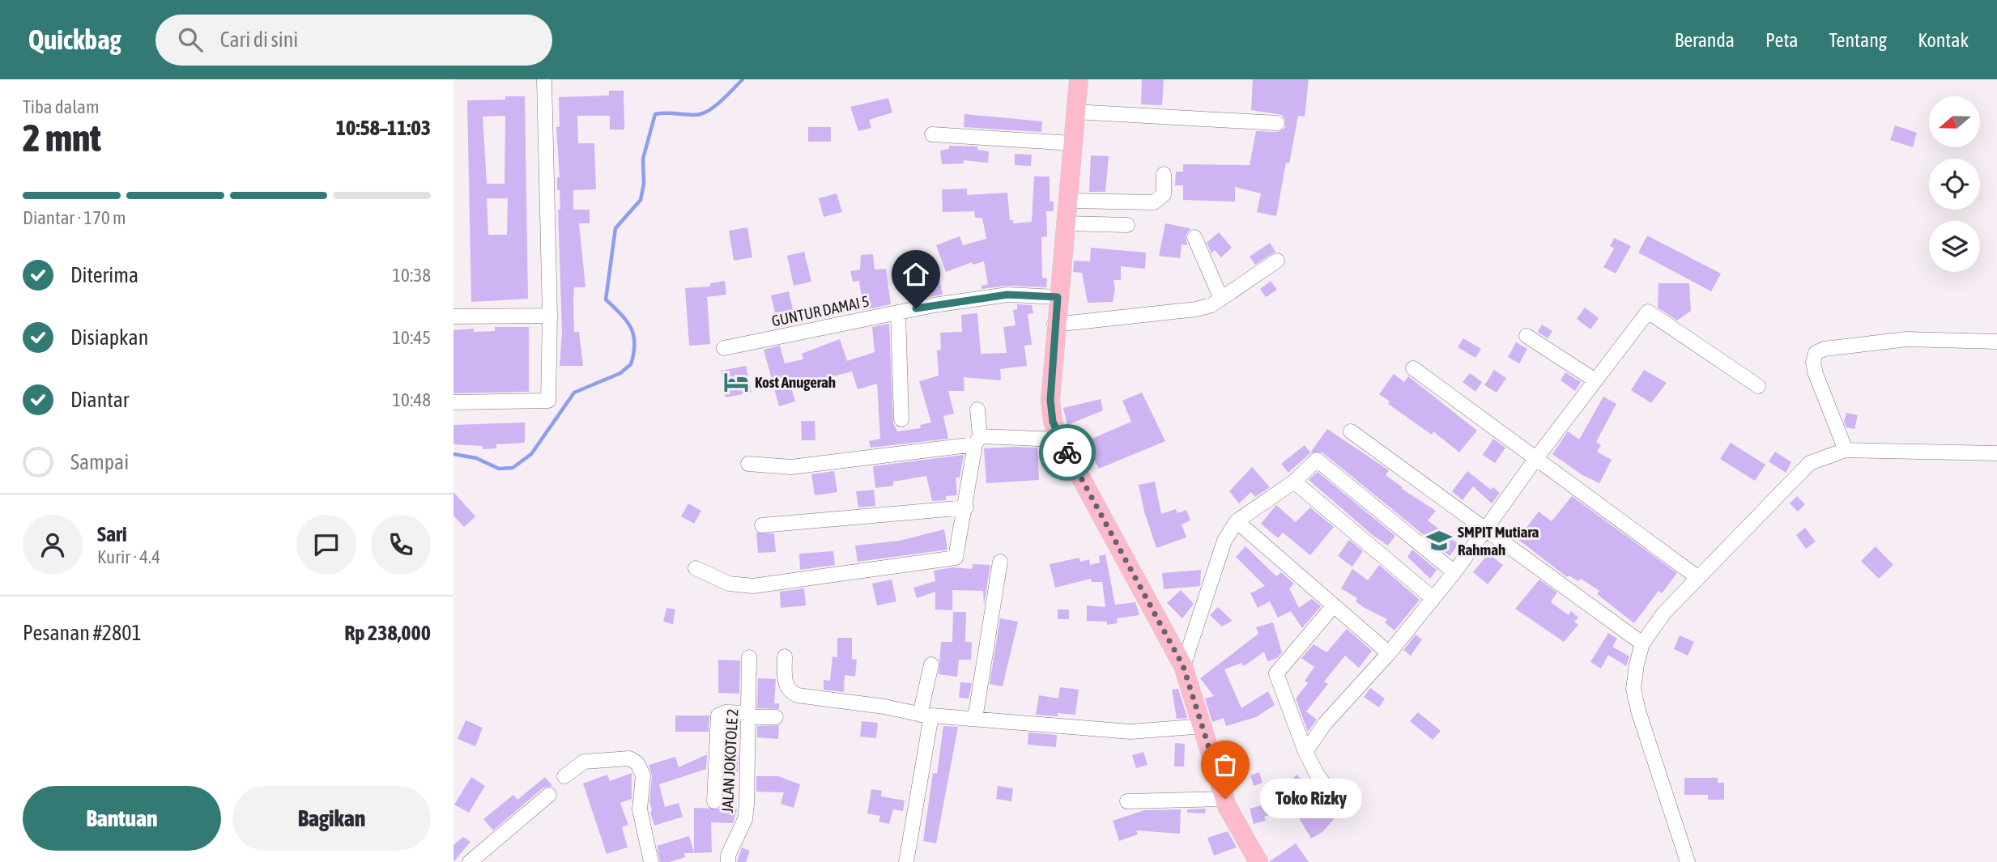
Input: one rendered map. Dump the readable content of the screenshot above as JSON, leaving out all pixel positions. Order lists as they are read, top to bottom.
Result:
{
  "streets": {
    "street": ["GUNTUR DAMAI 5", "JALAN JOKOTOLE 2"]
  },
  "places": {
    "hotel": ["Kost Anugerah"],
    "school or university": ["SMPIT Mutiara Rahmah"],
    "other": ["Toko Rizky"]
  },
  "north": "left",
  "page": {
    "header": "Quickbag",
    "search": "Cari di sini",
    "nav": [
      "Beranda",
      "Peta",
      "Tentang",
      "Kontak"
    ],
    "heading": ["2 mnt", "Tiba dalam", "10:58–11:03"],
    "panel": [
      "Sari",
      "Kurir · 4.4",
      "Pesanan #2801",
      "Rp 238,000"
    ],
    "bar": "Diantar · 170 m",
    "list": [
      ["Diterima", "10:38"],
      ["Disiapkan", "10:45"],
      ["Diantar", "10:48"],
      "Sampai"
    ],
    "buttons": ["Bantuan", "Bagikan"],
    "bubble": "Toko Rizky"
  }
}
